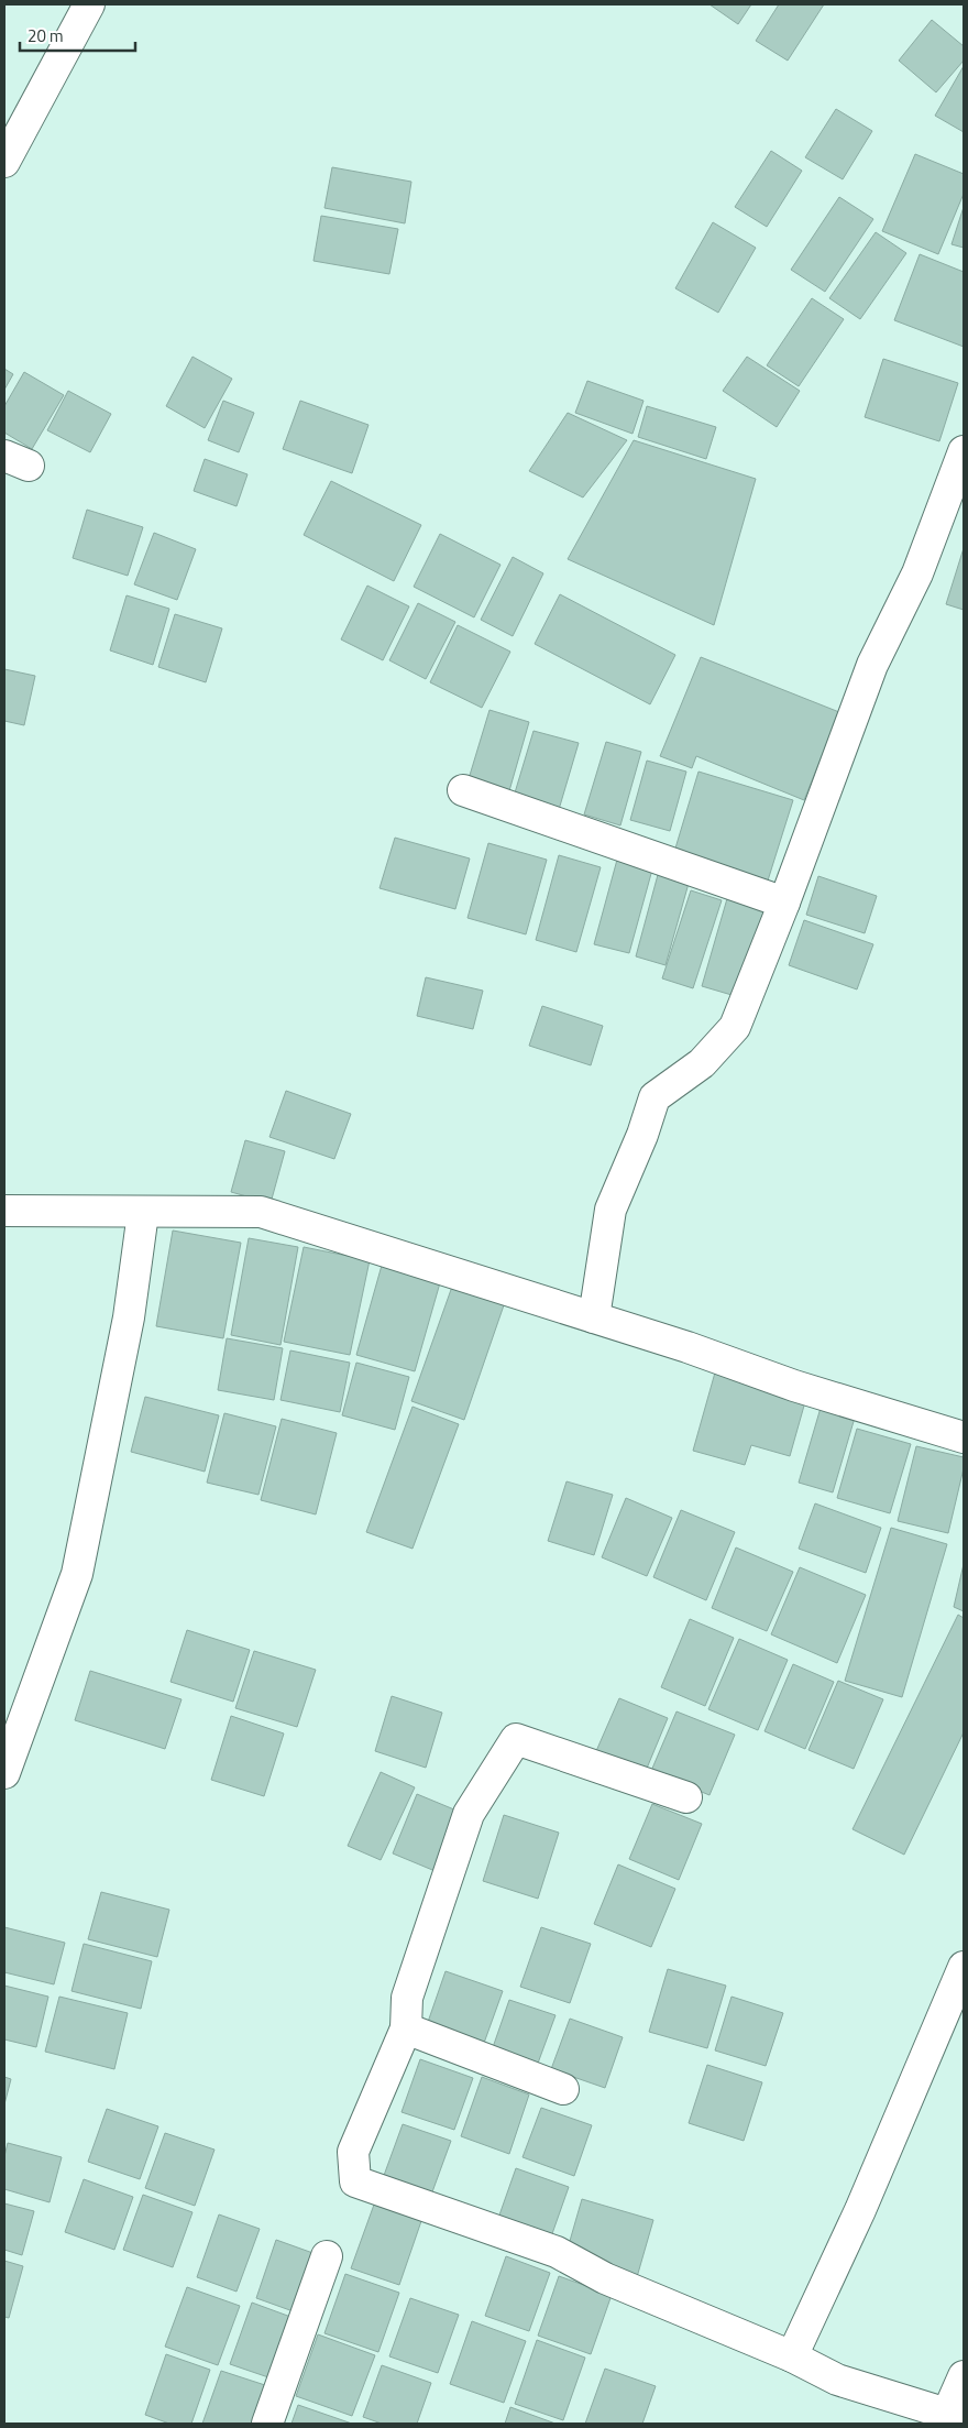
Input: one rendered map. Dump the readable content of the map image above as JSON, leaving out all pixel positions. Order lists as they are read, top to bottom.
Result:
{
  "scale_bar": "20 m"
}
